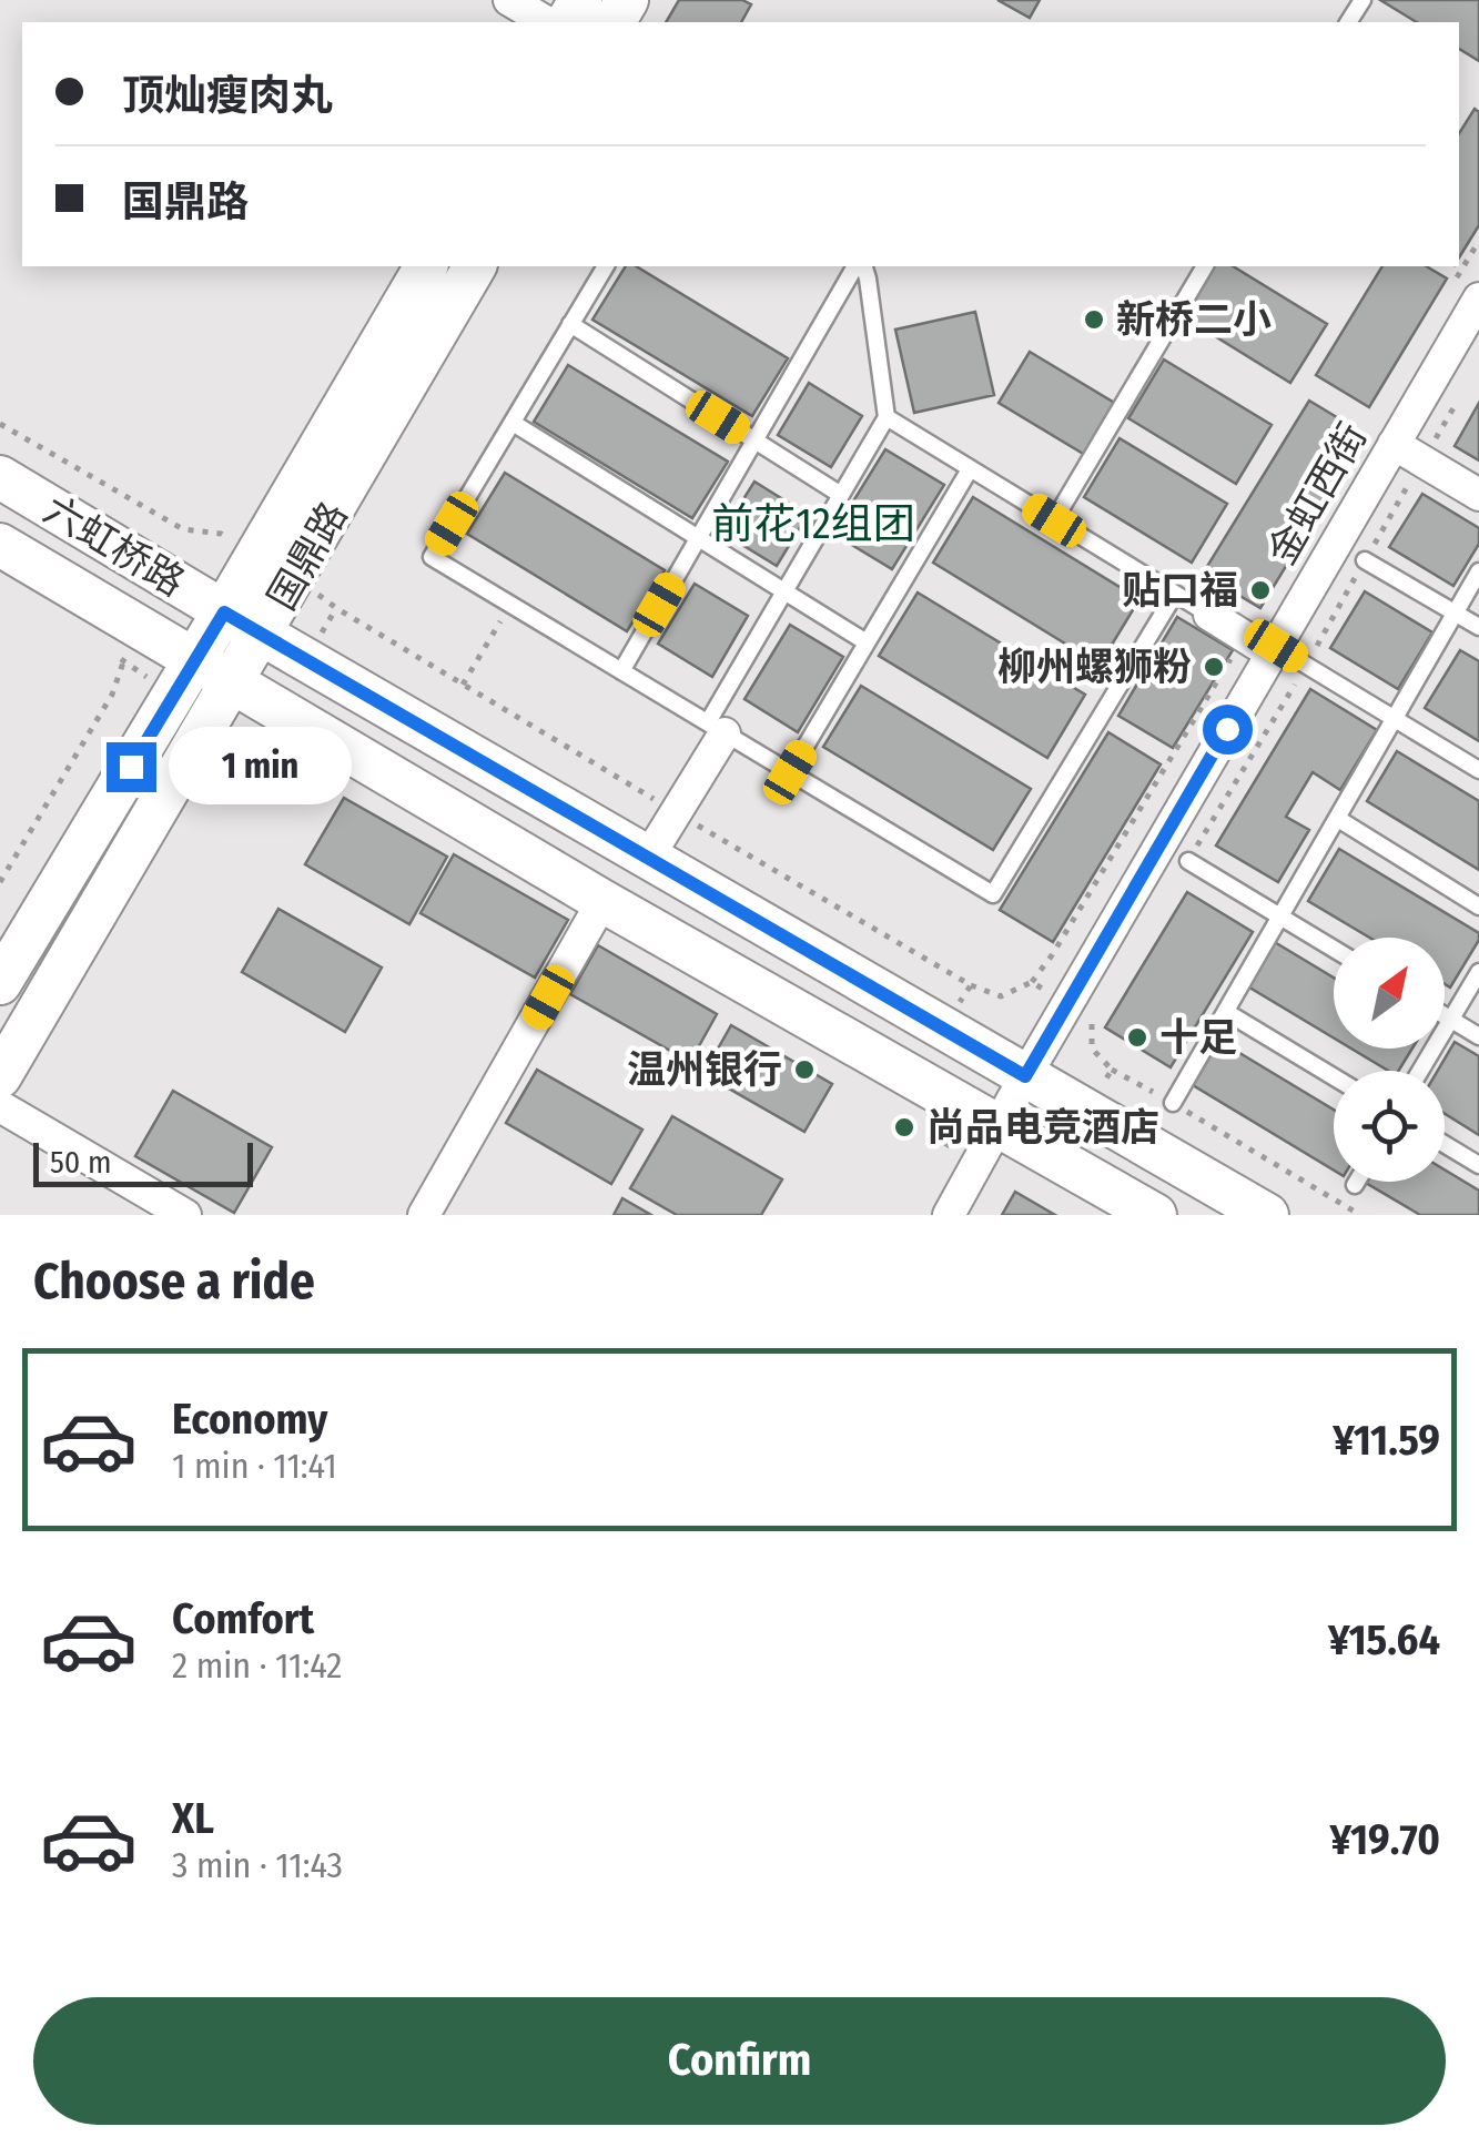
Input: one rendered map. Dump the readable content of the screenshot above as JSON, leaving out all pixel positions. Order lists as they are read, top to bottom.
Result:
{
  "streets": {
    "main road": ["六虹桥路", "国鼎路"],
    "street": ["金虹西街"]
  },
  "crossings": [
    ["金虹西街", "六虹桥路"],
    ["六虹桥路", "国鼎路"]
  ],
  "districts": ["前花12组团"],
  "places": [
    "新桥二小",
    "贴口福",
    "柳州螺狮粉",
    "十足",
    "温州银行",
    "尚品电竞酒店"
  ],
  "scale_bar": "50 m",
  "north": "top right",
  "page": {
    "banner": ["顶灿瘦肉丸", "国鼎路"],
    "bubble": "1 min",
    "scale": "50 m",
    "heading": "Choose a ride",
    "list": [
      {
        "name": "Economy",
        "note": "1 min · 11:41",
        "value": "¥11.59"
      },
      {
        "name": "Comfort",
        "note": "2 min · 11:42",
        "value": "¥15.64"
      },
      {
        "name": "XL",
        "note": "3 min · 11:43",
        "value": "¥19.70"
      }
    ],
    "buttons": "Confirm"
  }
}
